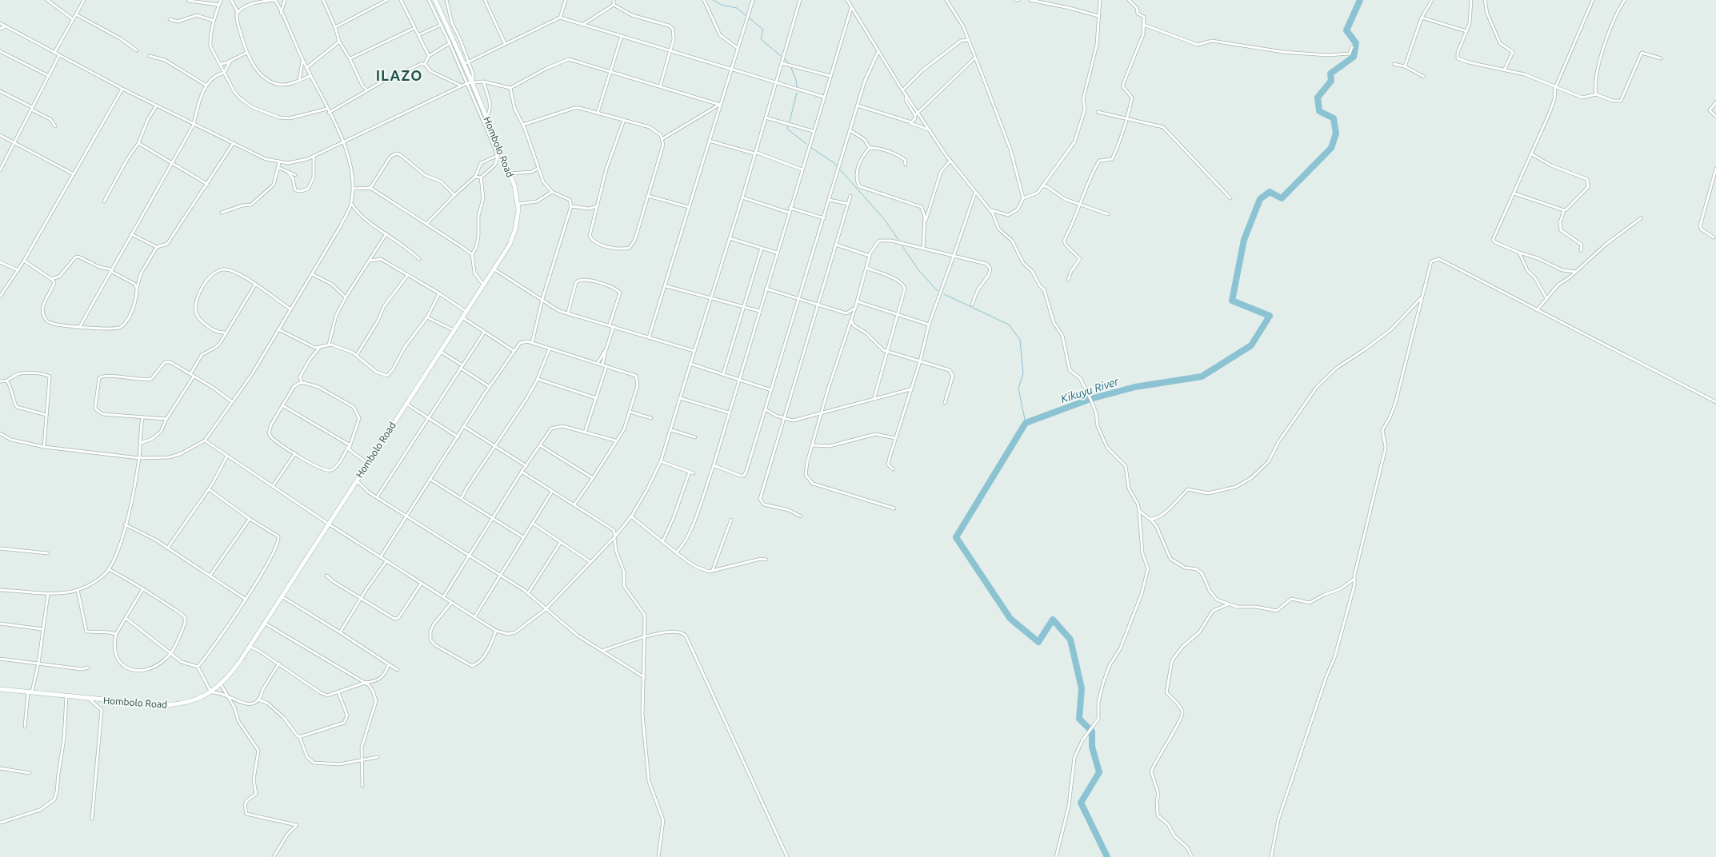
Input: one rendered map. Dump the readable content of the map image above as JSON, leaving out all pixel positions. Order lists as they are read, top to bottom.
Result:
{
  "streets": {
    "street": ["Hombolo Road"]
  },
  "districts": ["ILAZO"],
  "water": ["Kikuyu River"]
}
